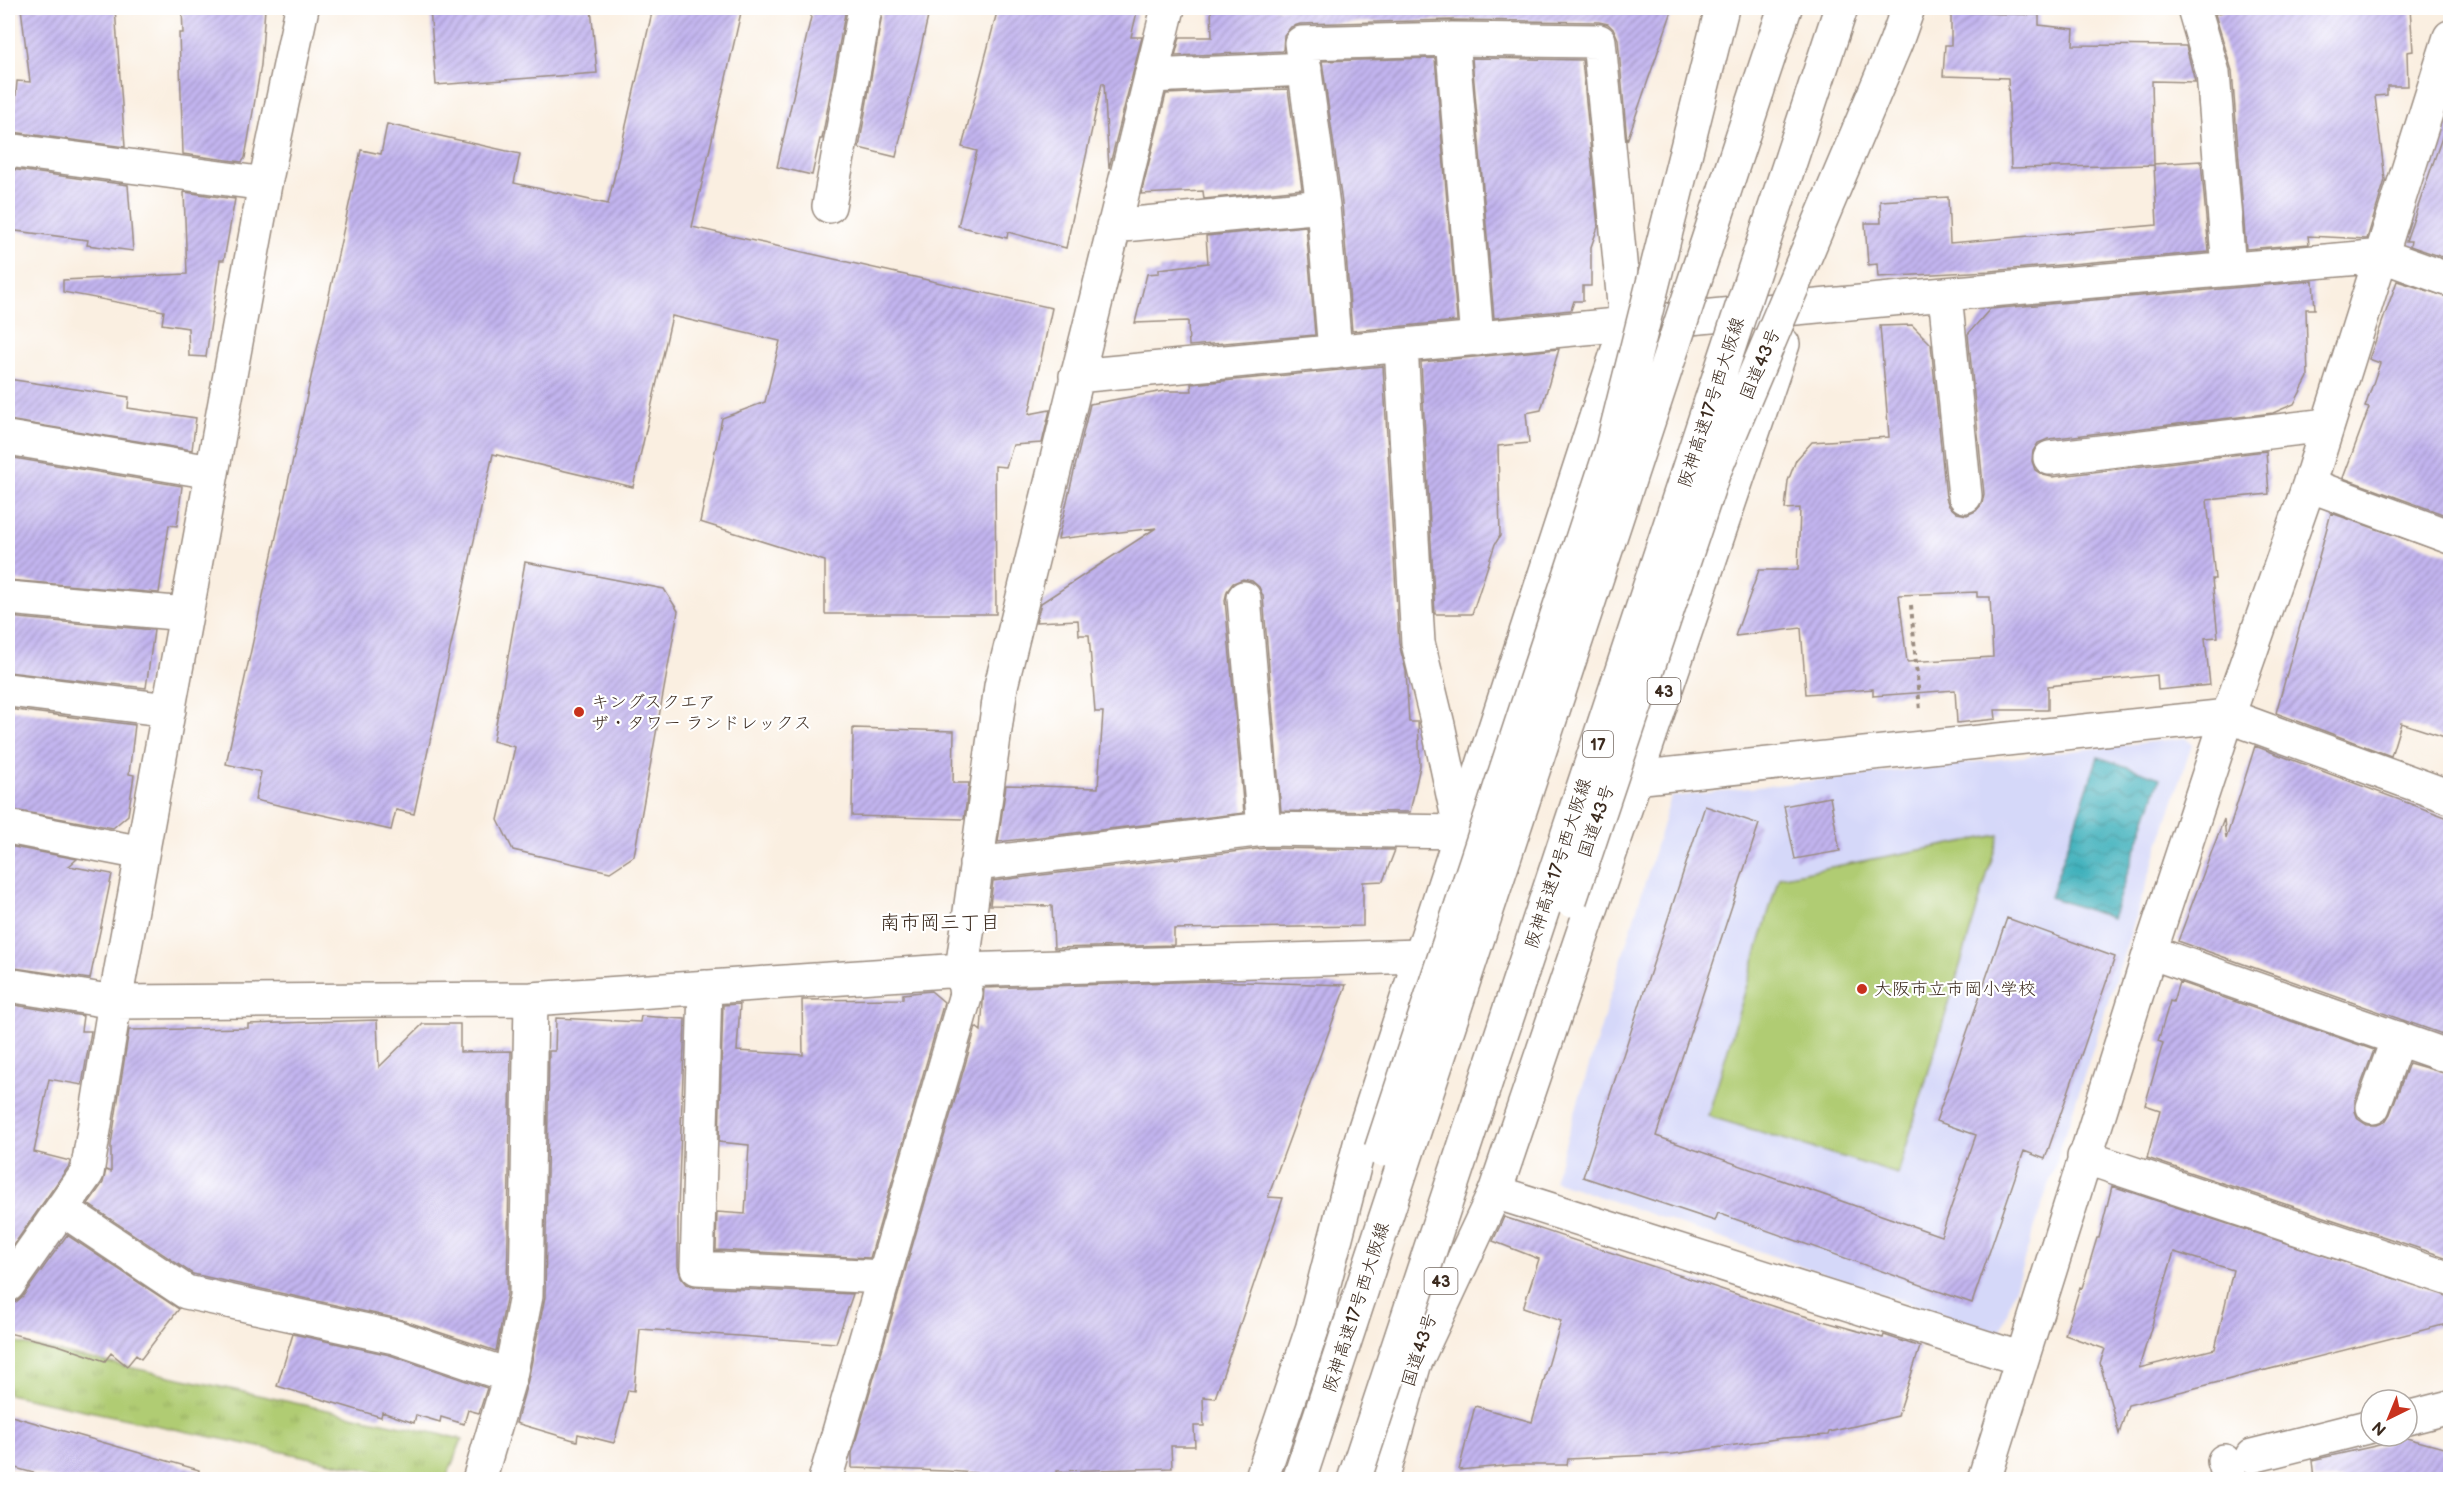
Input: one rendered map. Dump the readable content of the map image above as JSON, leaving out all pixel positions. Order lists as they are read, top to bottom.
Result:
{
  "streets": {
    "main road": [
      "国道43号",
      "阪神高速17号西大阪線",
      "43",
      "17"
    ]
  },
  "crossings": [
    ["国道43号", "43"]
  ],
  "districts": ["南市岡三丁目"],
  "places": ["キングスクエア ザ・タワー ランドレックス", "大阪市立市岡小学校"],
  "north": "bottom left"
}
